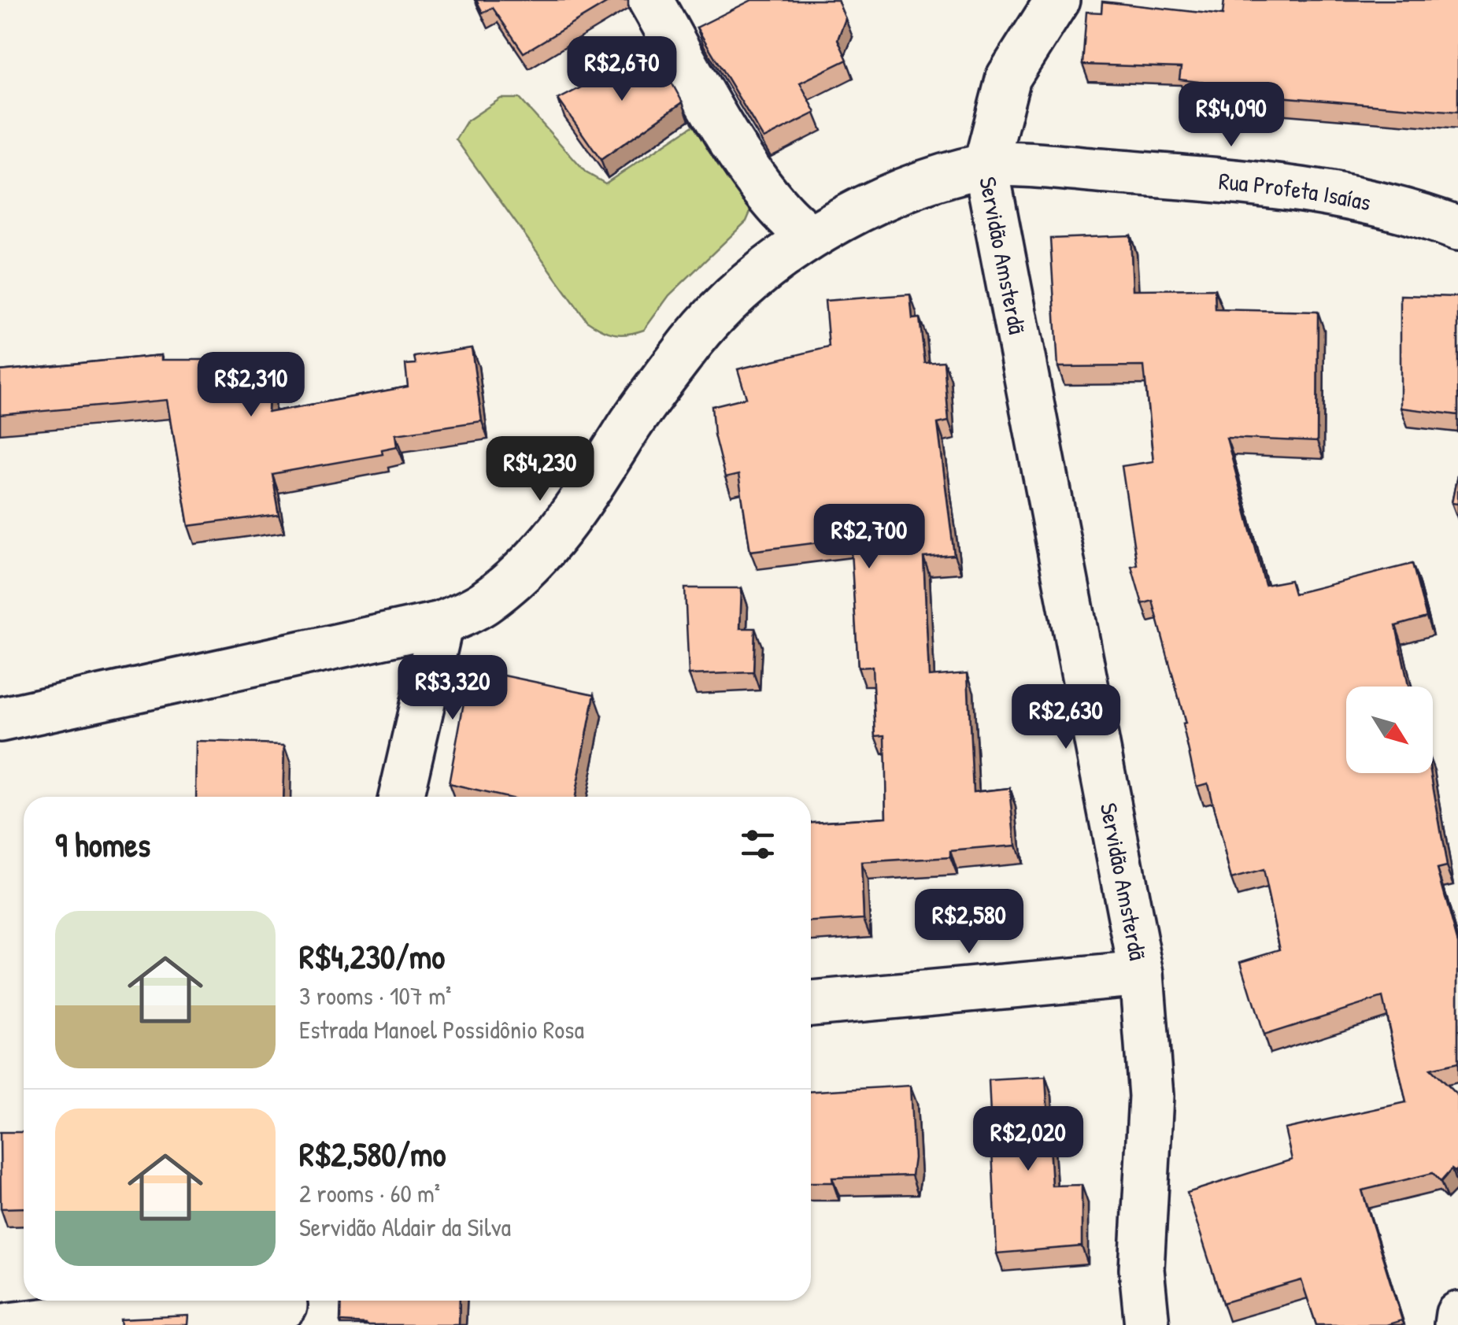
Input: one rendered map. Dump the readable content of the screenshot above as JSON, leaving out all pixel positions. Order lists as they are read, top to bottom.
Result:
{
  "streets": {
    "street": ["Rua Profeta Isaías", "Servidão Amsterdã"]
  },
  "crossings": [
    ["Rua Profeta Isaías", "Servidão Amsterdã"]
  ],
  "north": "bottom right",
  "page": {
    "price": [
      "R$2,670",
      "R$4,090",
      "R$2,310",
      "R$4,230",
      "R$2,700",
      "R$3,320",
      "R$2,630",
      "R$2,580",
      "R$2,020"
    ],
    "heading": "9 homes",
    "list": [
      {
        "name": "R$4,230/mo",
        "note": "3 rooms · 107 m² · Estrada Manoel Possidônio Rosa"
      },
      {
        "name": "R$2,580/mo",
        "note": "2 rooms · 60 m² · Servidão Aldair da Silva"
      }
    ]
  }
}
